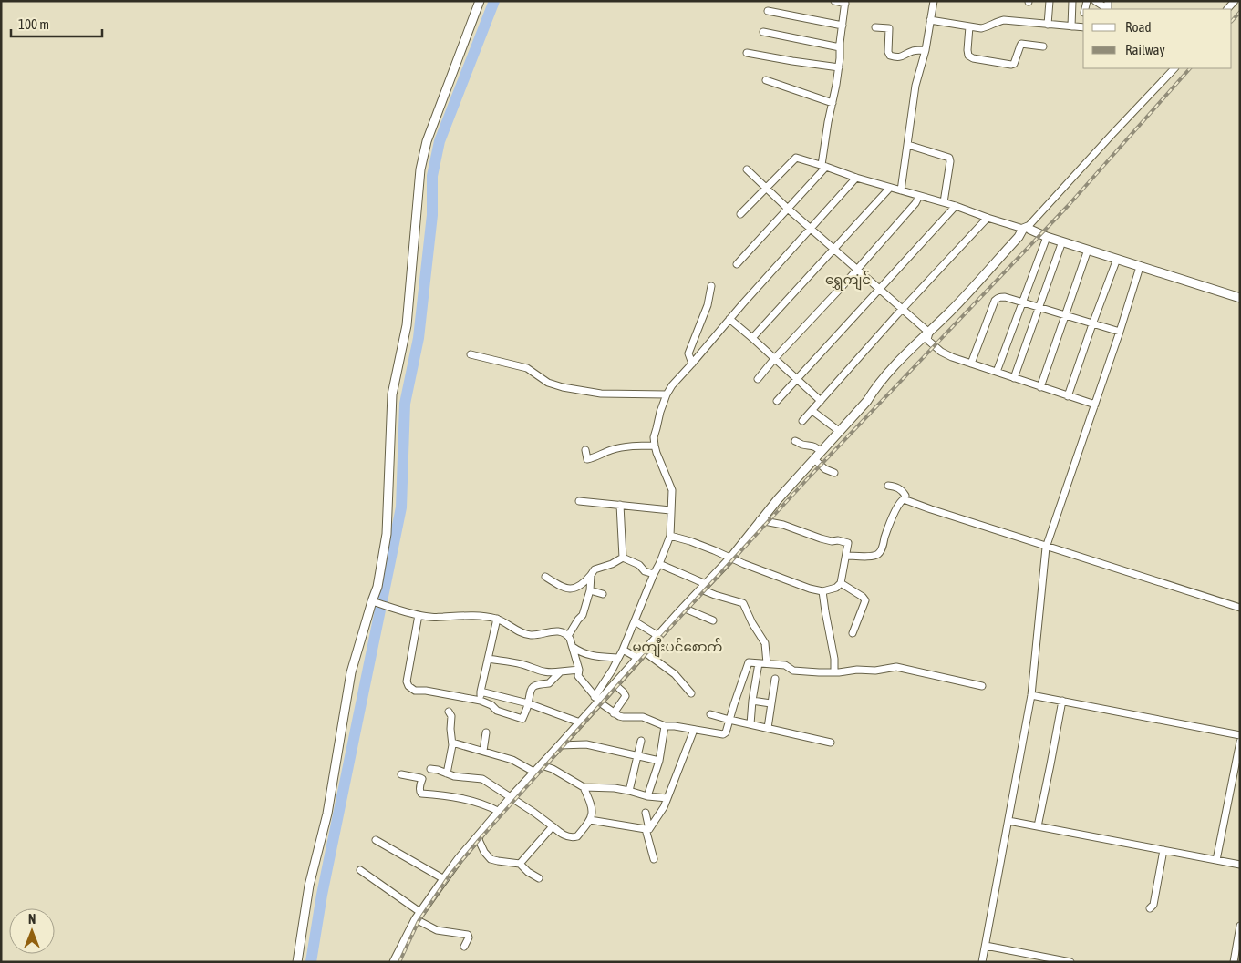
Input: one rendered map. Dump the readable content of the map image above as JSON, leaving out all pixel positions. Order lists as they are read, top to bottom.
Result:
{
  "districts": ["ရွှေကျင်", "မကျီးပင်စောက်"],
  "legend": ["Road", "Railway"],
  "scale_bar": "100 m",
  "north": "top"
}
